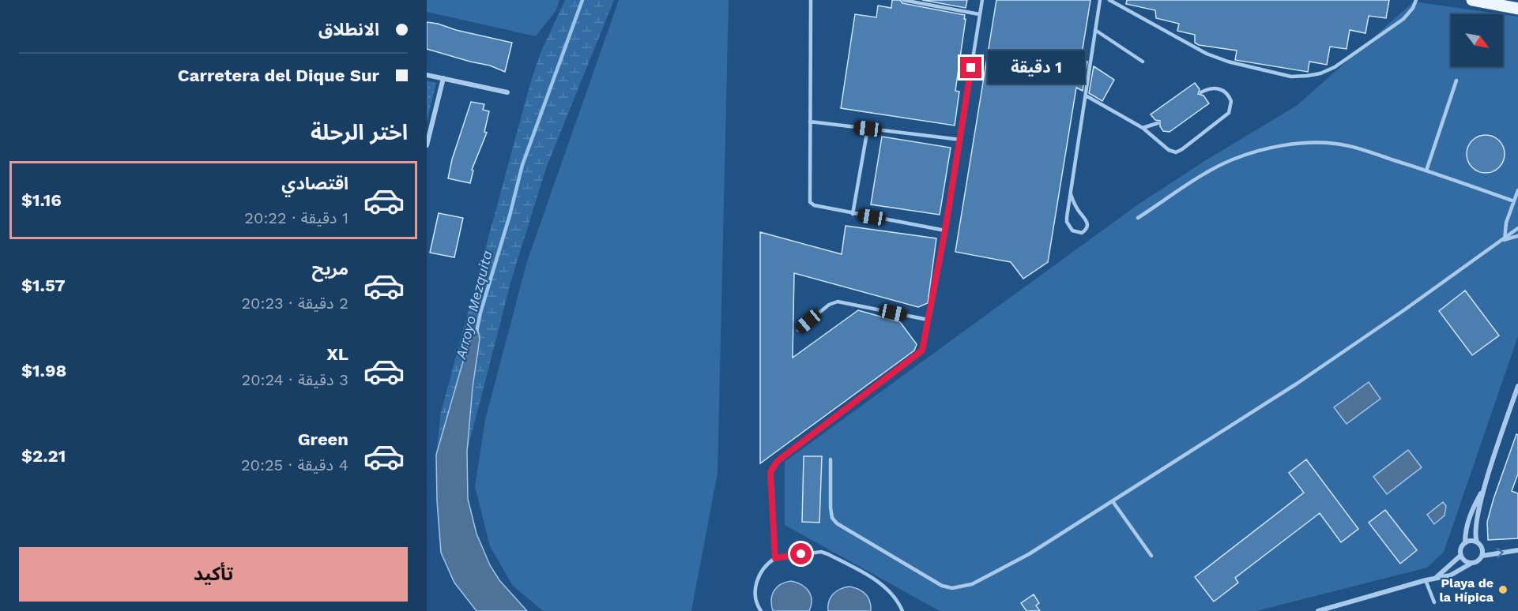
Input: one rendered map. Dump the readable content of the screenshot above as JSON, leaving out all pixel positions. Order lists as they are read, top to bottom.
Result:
{
  "water": ["Arroyo Mezquita"],
  "places": ["Playa de la Hípica"],
  "north": "bottom right",
  "page": {
    "banner": ["الانطلاق", "Carretera del Dique Sur"],
    "bubble": "1 دقيقة",
    "heading": "اختر الرحلة",
    "list": [
      {
        "name": "اقتصادي",
        "note": "1 دقيقة · 20:22",
        "value": "$1.16"
      },
      {
        "name": "مريح",
        "note": "2 دقيقة · 20:23",
        "value": "$1.57"
      },
      {
        "name": "XL",
        "note": "3 دقيقة · 20:24",
        "value": "$1.98"
      },
      {
        "name": "Green",
        "note": "4 دقيقة · 20:25",
        "value": "$2.21"
      }
    ],
    "buttons": "تأكيد"
  }
}
